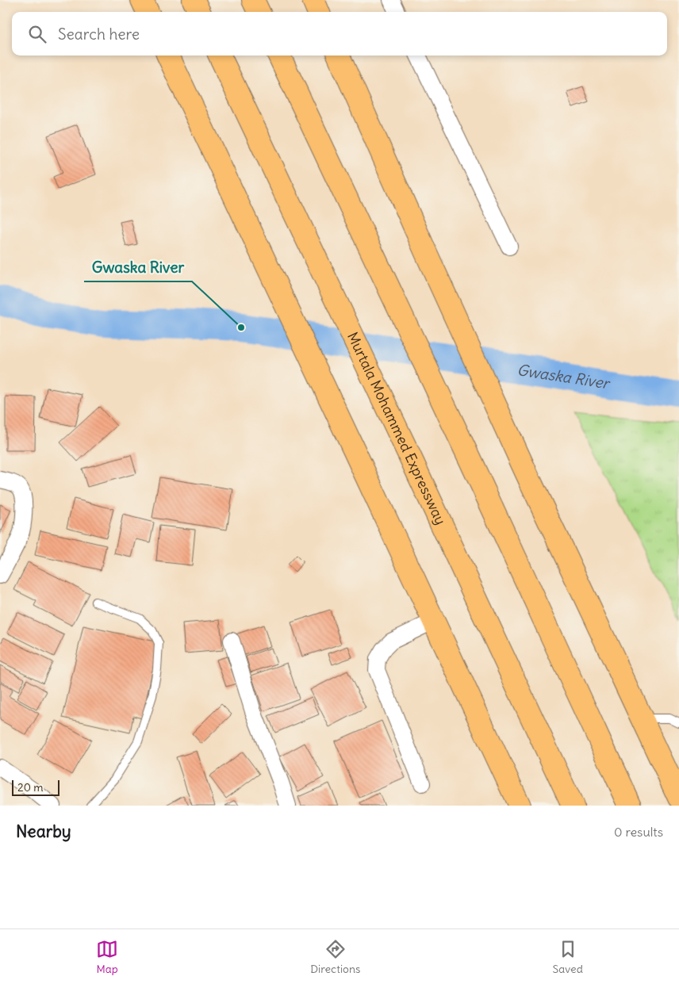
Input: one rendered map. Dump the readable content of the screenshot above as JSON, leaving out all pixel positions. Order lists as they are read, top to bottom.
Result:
{
  "streets": {
    "highway": ["Murtala Mohammed Expressway"]
  },
  "water": ["Gwaska River"],
  "places": ["Gwaska River"],
  "scale_bar": "20 m",
  "page": {
    "search": "Search here",
    "scale": "20 m",
    "heading": ["Nearby", "0 results"],
    "nav": ["Map", "Directions", "Saved"]
  }
}
